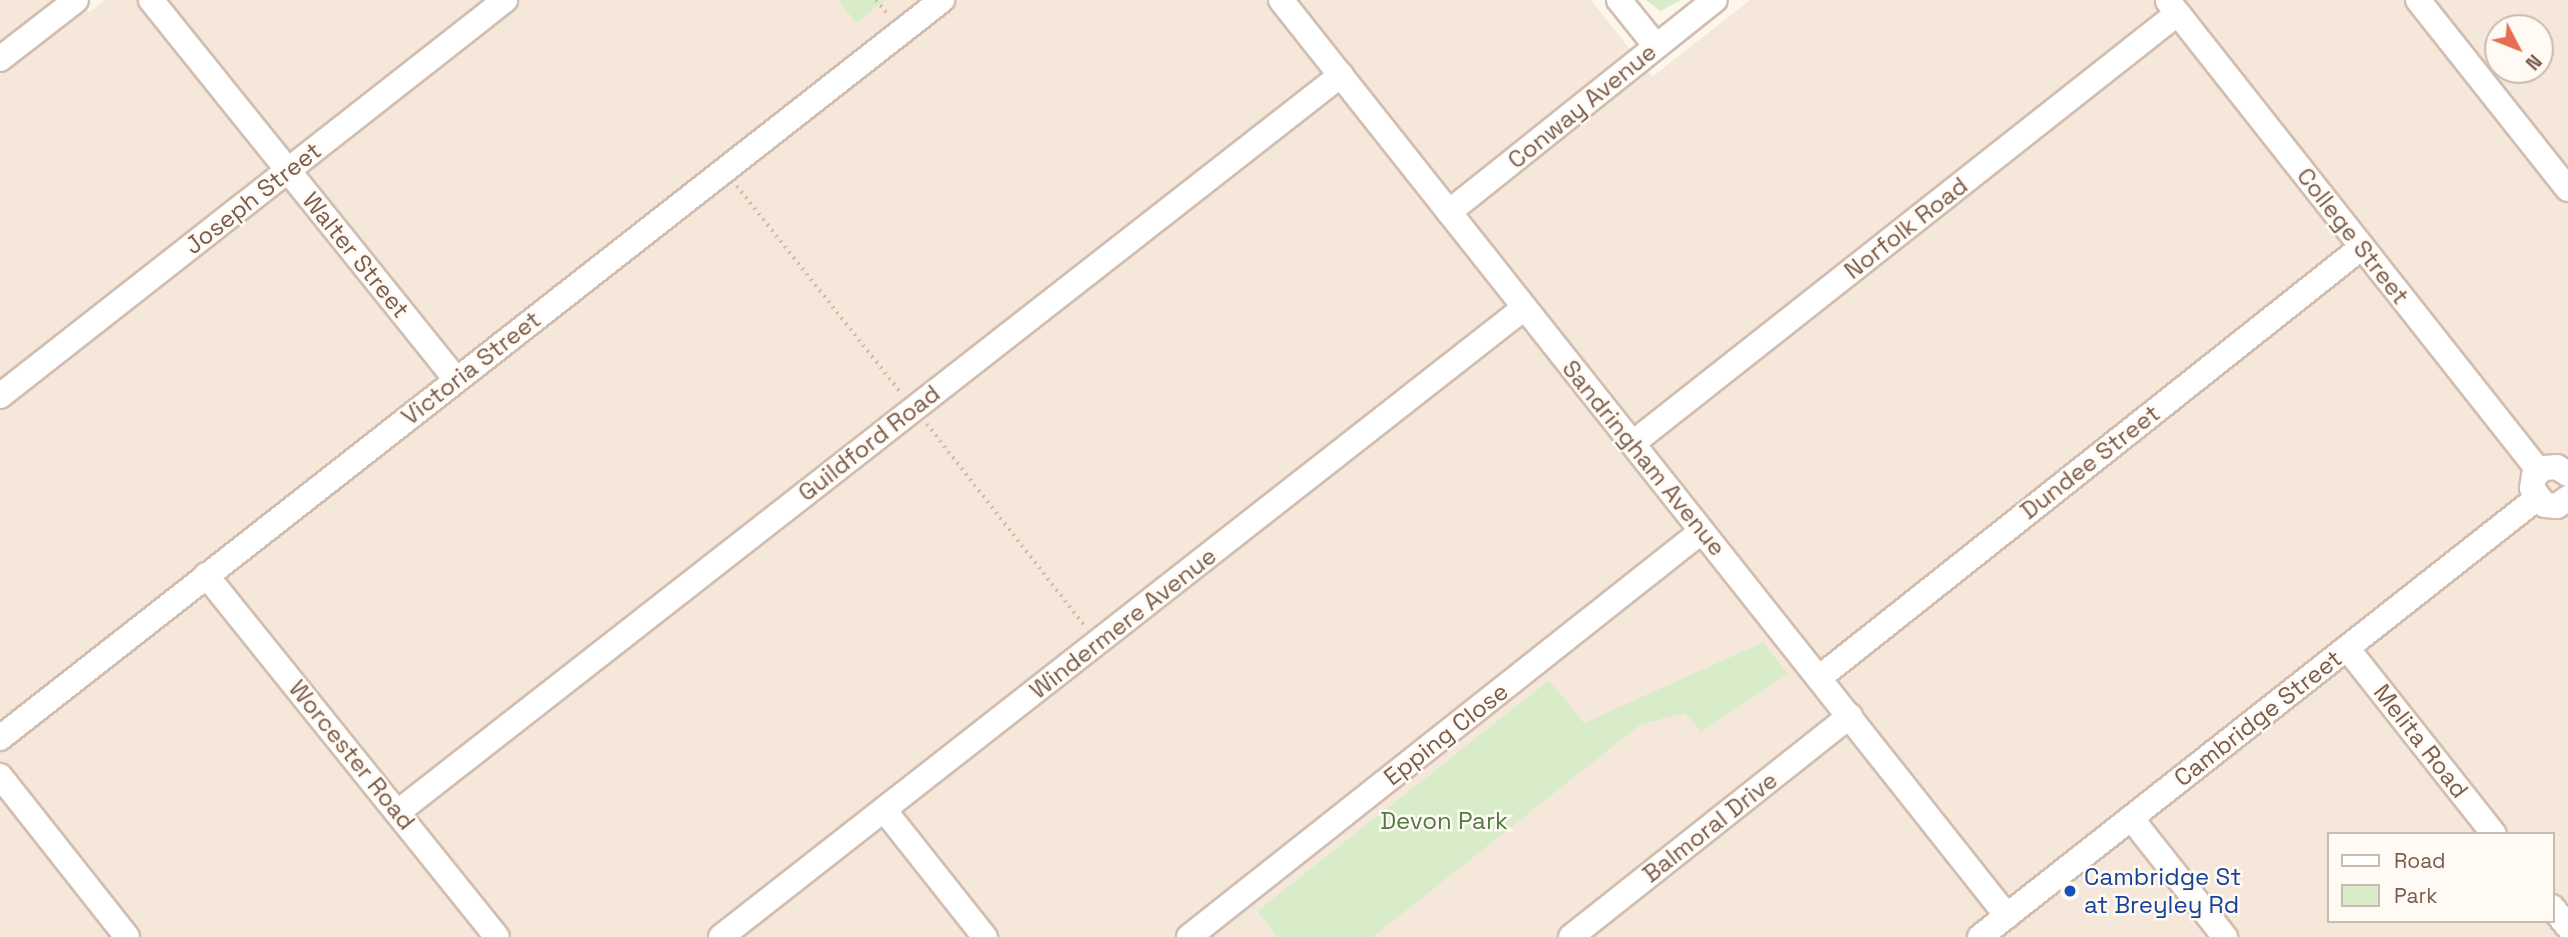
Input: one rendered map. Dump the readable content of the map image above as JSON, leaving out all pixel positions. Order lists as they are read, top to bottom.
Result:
{
  "streets": {
    "street": [
      "Conway Avenue",
      "Joseph Street",
      "Norfolk Road",
      "College Street",
      "Walter Street",
      "Victoria Street",
      "Guildford Road",
      "Sandringham Avenue",
      "Dundee Street",
      "Windermere Avenue",
      "Cambridge Street",
      "Epping Close",
      "Melita Road",
      "Worcester Road",
      "Balmoral Drive"
    ]
  },
  "crossings": [
    ["Conway Avenue", "Sandringham Avenue"],
    ["Joseph Street", "Walter Street"],
    ["Norfolk Road", "College Street"],
    ["Norfolk Road", "Sandringham Avenue"],
    ["College Street", "Dundee Street"],
    ["Walter Street", "Victoria Street"],
    ["Victoria Street", "Worcester Road"],
    ["Guildford Road", "Sandringham Avenue"],
    ["Guildford Road", "Worcester Road"],
    ["Sandringham Avenue", "Dundee Street"],
    ["Sandringham Avenue", "Windermere Avenue"],
    ["Sandringham Avenue", "Cambridge Street"],
    ["Sandringham Avenue", "Epping Close"],
    ["Sandringham Avenue", "Balmoral Drive"],
    ["Cambridge Street", "Melita Road"]
  ],
  "parks": ["Devon Park"],
  "places": ["Cambridge St at Breyley Rd"],
  "legend": ["Road", "Park"],
  "north": "bottom right"
}
